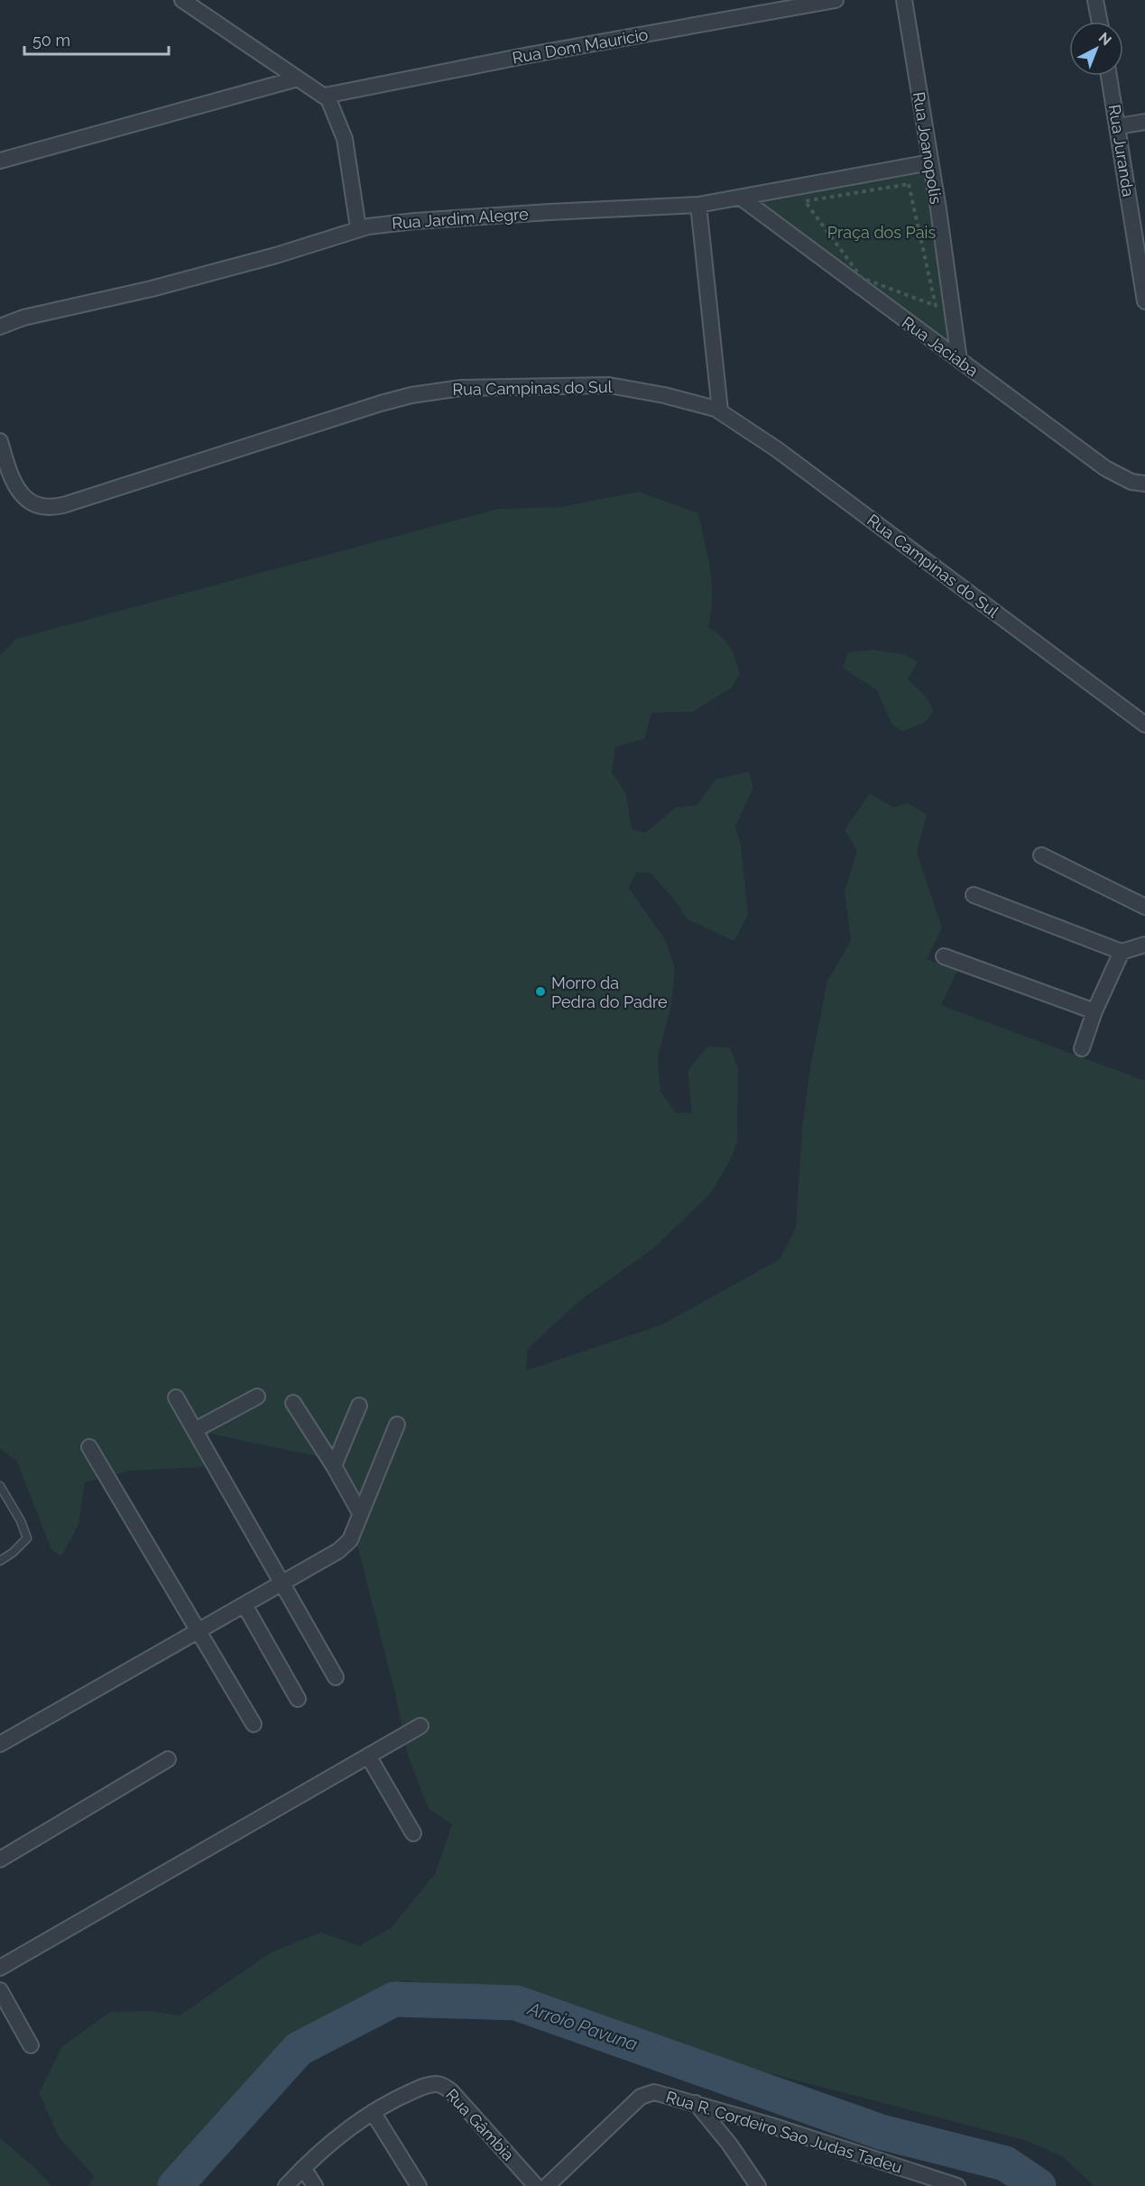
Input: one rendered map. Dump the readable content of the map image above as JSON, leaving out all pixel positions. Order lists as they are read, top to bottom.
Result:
{
  "streets": {
    "street": [
      "Rua Dom Mauricio",
      "Rua Joanopolis",
      "Rua Juranda",
      "Rua Jardim Alegre",
      "Rua Jaciaba",
      "Rua Campinas do Sul",
      "Rua Gâmbia",
      "Rua R. Cordeiro Sao Judas Tadeu"
    ]
  },
  "crossings": [
    ["Rua Joanopolis", "Rua Jardim Alegre"],
    ["Rua Joanopolis", "Rua Jaciaba"],
    ["Rua Jardim Alegre", "Rua Jaciaba"]
  ],
  "water": ["Arroio Pavuna"],
  "parks": ["Praça dos Pais"],
  "places": ["Morro da Pedra do Padre"],
  "scale_bar": "50 m",
  "north": "top right"
}
